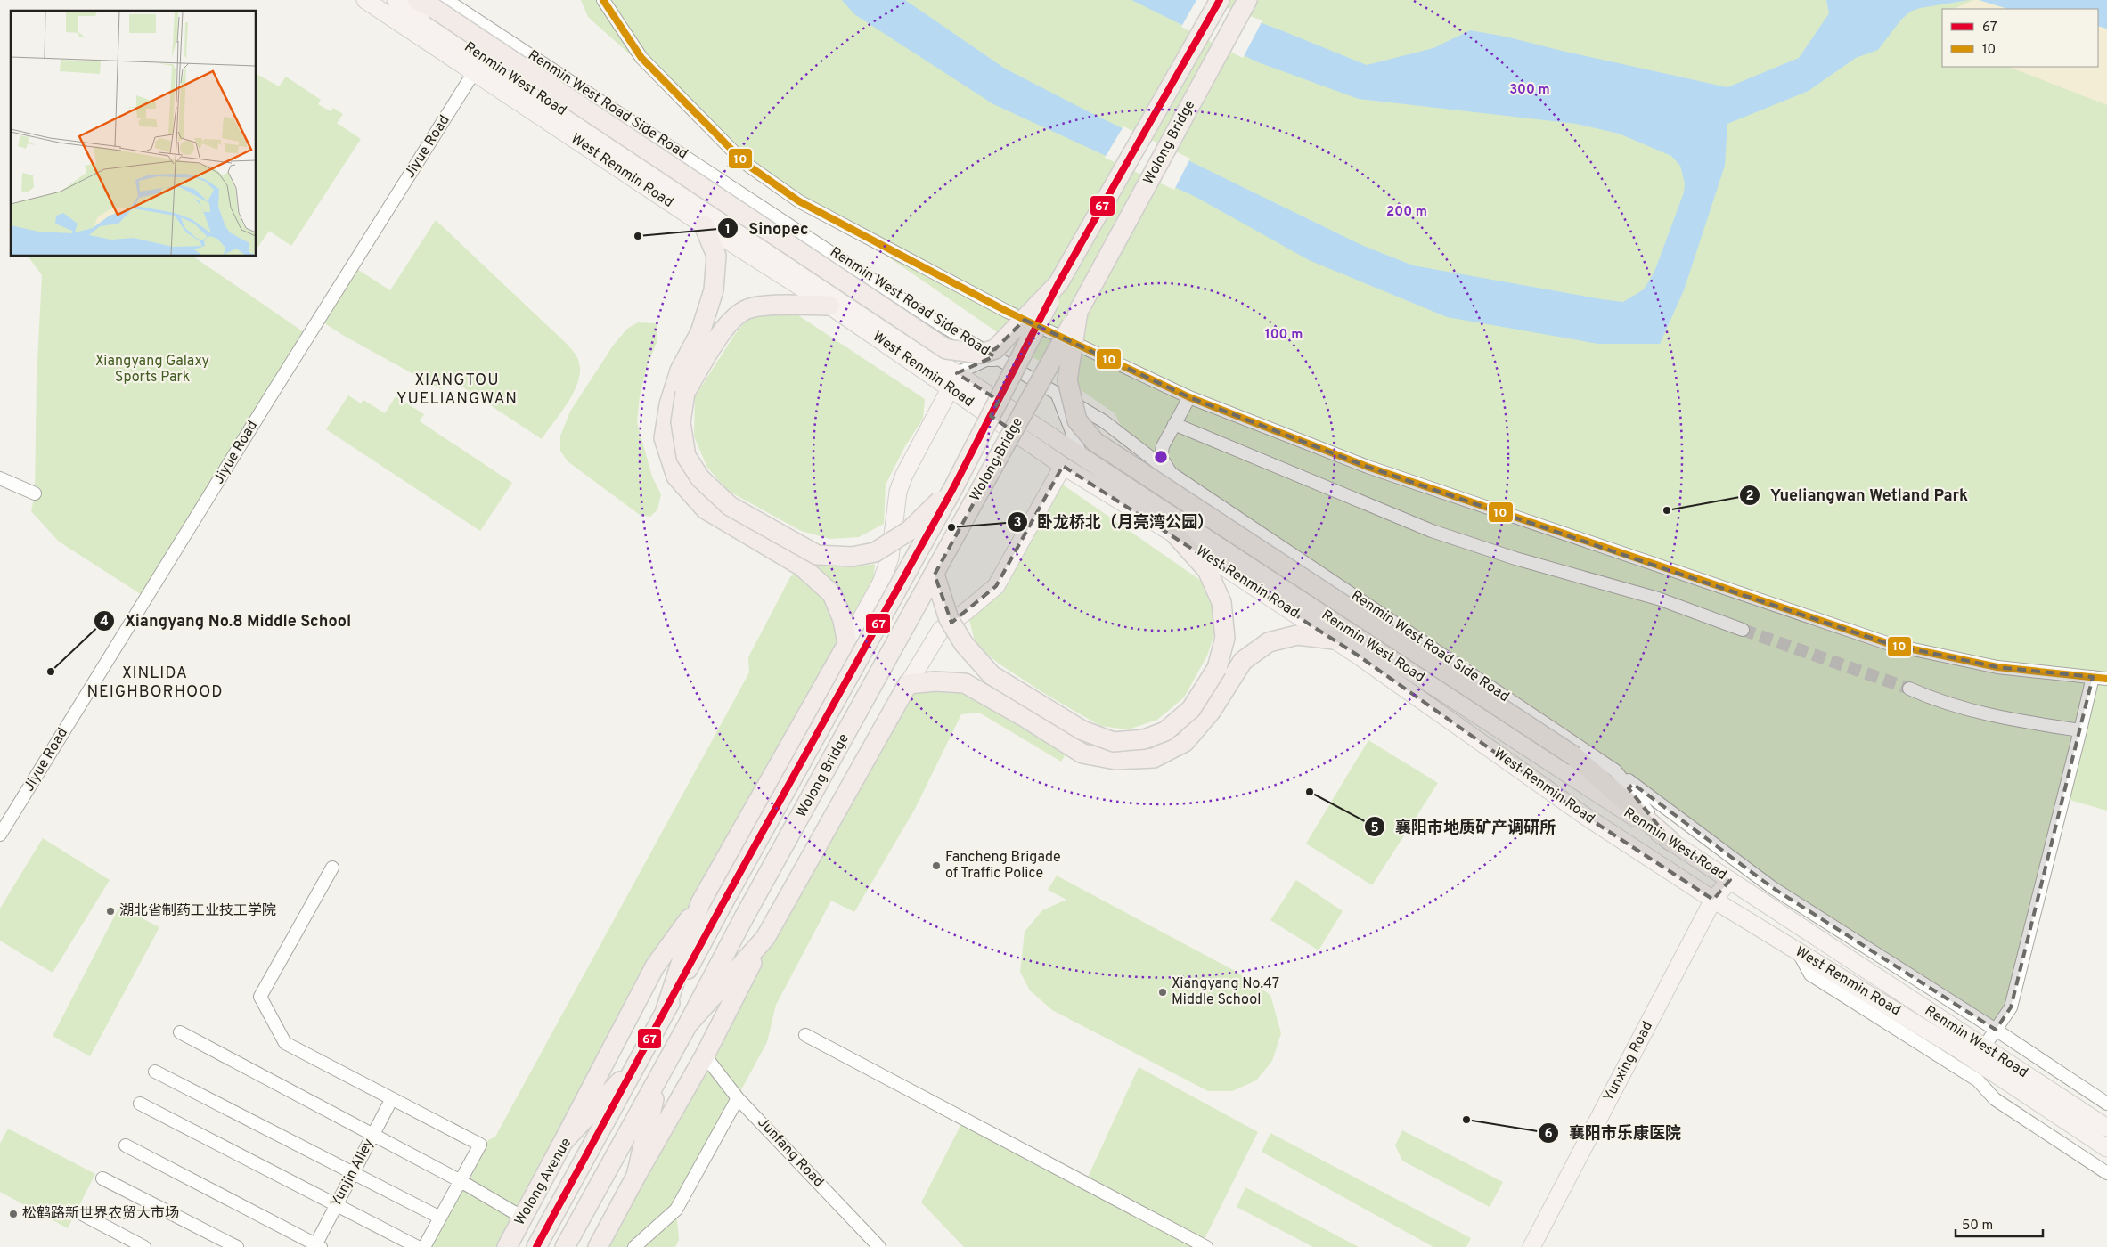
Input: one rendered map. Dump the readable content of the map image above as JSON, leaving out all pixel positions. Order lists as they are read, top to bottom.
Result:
{
  "streets": {
    "highway": ["Wolong Bridge", "Wolong Avenue"],
    "main road": ["Renmin West Road", "West Renmin Road", "Yunxing Road"],
    "street": [
      "Renmin West Road Side Road",
      "Jiyue Road",
      "Junfang Road",
      "Yunjin Alley"
    ]
  },
  "crossings": [
    ["Renmin West Road", "Renmin West Road Side Road"],
    ["Renmin West Road", "Yunxing Road"],
    ["Wolong Bridge", "Wolong Avenue"],
    ["Jiyue Road", "West Renmin Road"],
    ["West Renmin Road", "Yunxing Road"]
  ],
  "districts": ["XIANGTOU YUELIANGWAN", "XINLIDA NEIGHBORHOOD"],
  "parks": ["Xiangyang Galaxy Sports Park"],
  "places": [
    "Sinopec",
    "Yueliangwan Wetland Park",
    "卧龙桥北（月亮湾公园）",
    "Xiangyang No.8 Middle School",
    "襄阳市地质矿产调研所",
    "Fancheng Brigade of Traffic Police",
    "湖北省制药工业技工学院",
    "Xiangyang No.47 Middle School",
    "襄阳市乐康医院",
    "松鹤路新世界农贸大市场"
  ],
  "lines": ["transit line 67", "transit line 10"],
  "legend": ["67", "10"],
  "scale_bar": "50 m",
  "rings": ["300 m", "200 m", "100 m"]
}
